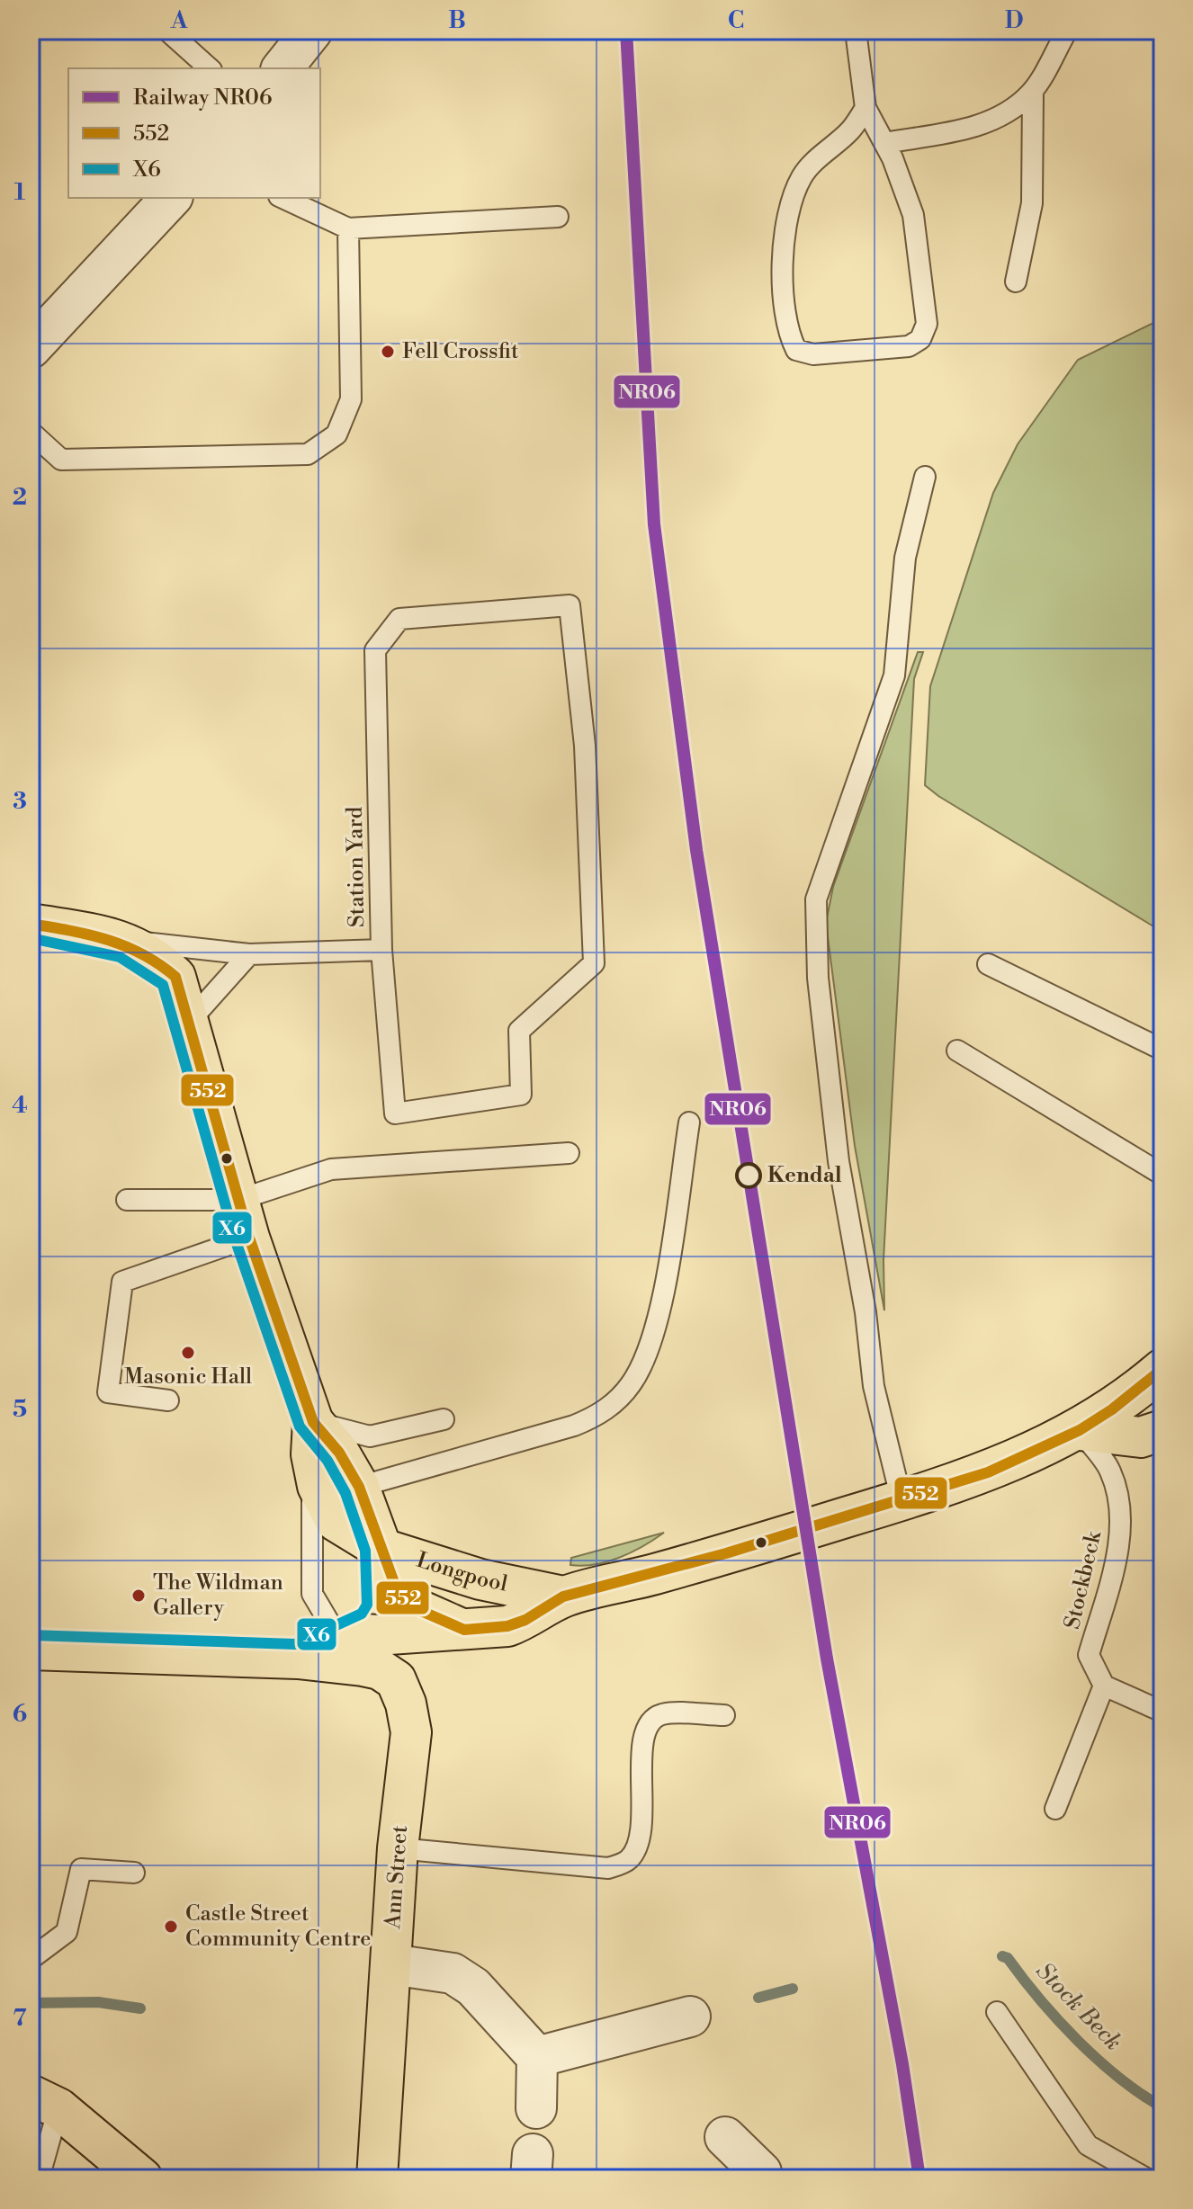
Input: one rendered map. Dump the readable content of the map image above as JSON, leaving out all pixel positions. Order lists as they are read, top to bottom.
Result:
{
  "streets": {
    "main road": ["Longpool", "Ann Street"],
    "lane": ["Station Yard", "Stockbeck"]
  },
  "crossings": [
    ["Longpool", "Stockbeck"]
  ],
  "water": ["Stock Beck"],
  "places": [
    "Fell Crossfit",
    "Kendal",
    "Masonic Hall",
    "The Wildman Gallery",
    "Castle Street Community Centre"
  ],
  "lines": ["rail line NR06", "transit line 552", "transit line X6"],
  "legend": ["Railway NR06", "552", "X6"],
  "grid": {
    "columns": [
      "A",
      "B",
      "C",
      "D"
    ],
    "rows": [
      "1",
      "2",
      "3",
      "4",
      "5",
      "6",
      "7"
    ]
  }
}
